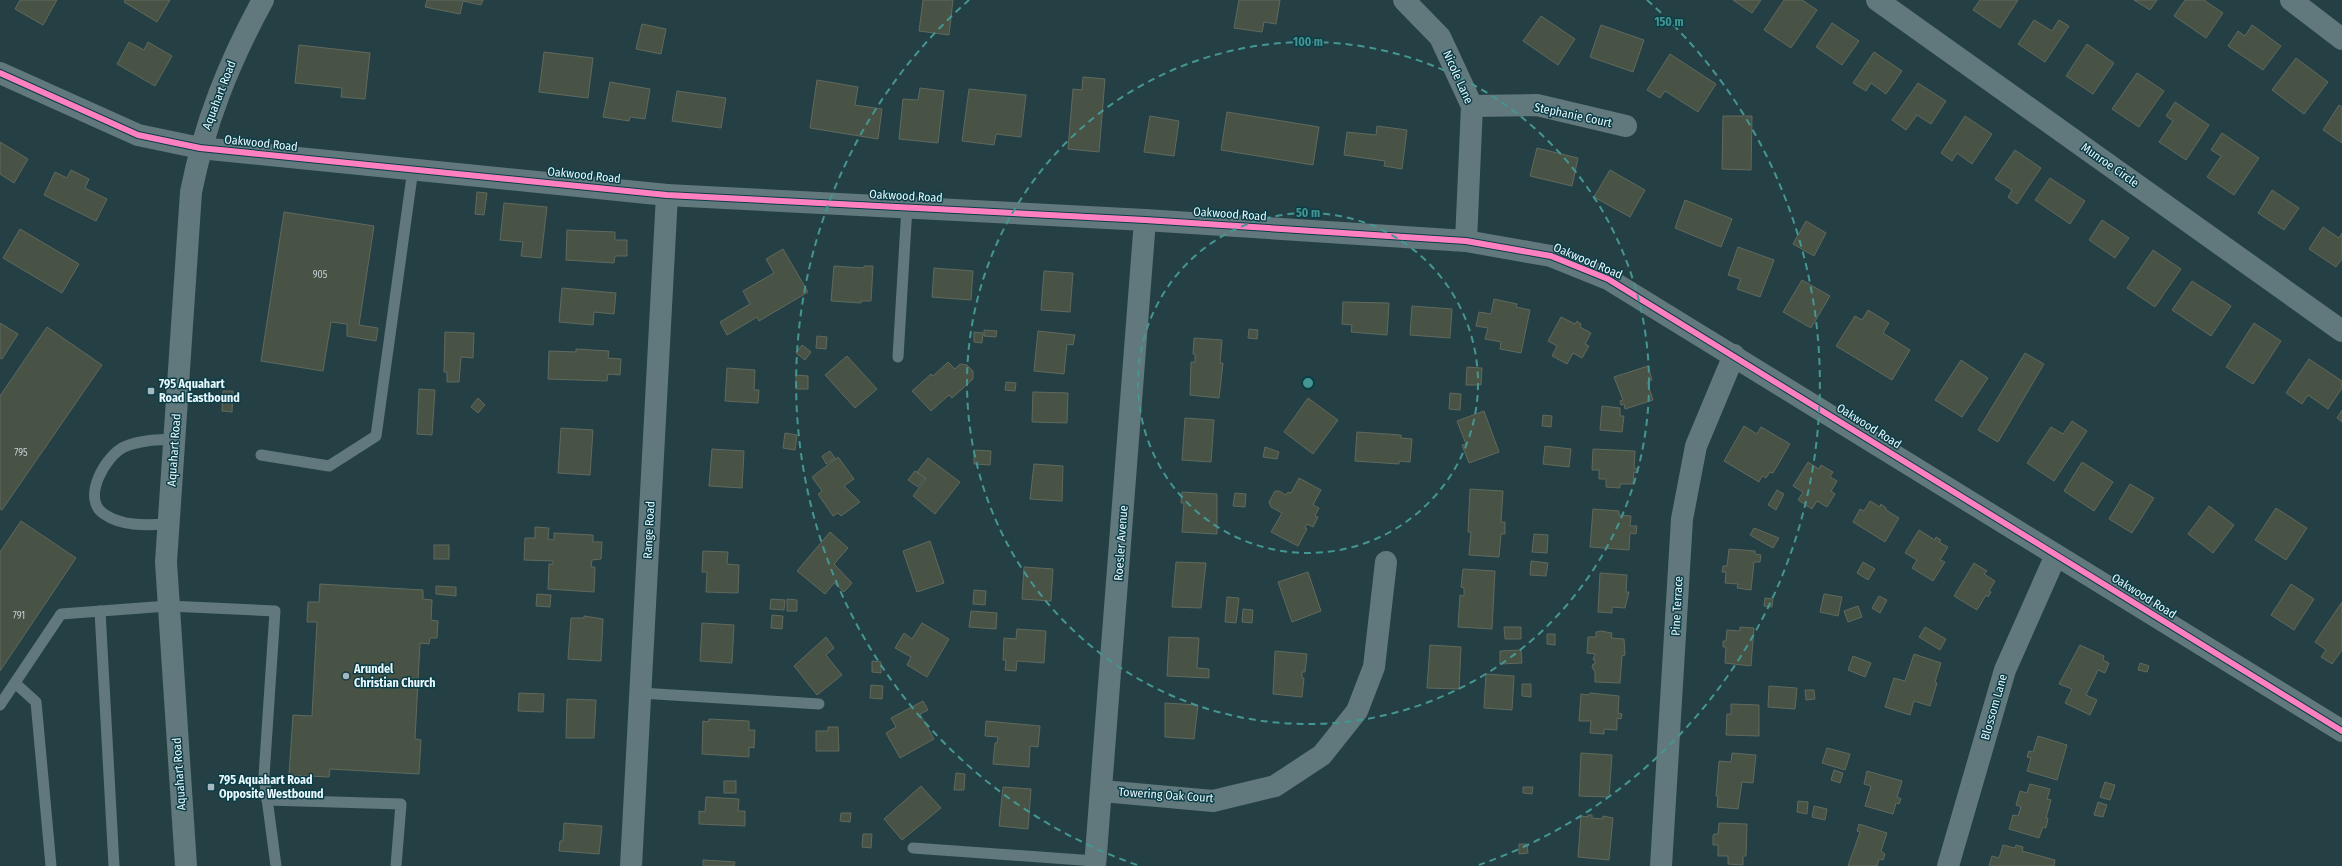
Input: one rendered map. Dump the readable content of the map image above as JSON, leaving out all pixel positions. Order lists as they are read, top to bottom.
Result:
{
  "streets": {
    "street": [
      "Nicole Lane",
      "Aquahart Road",
      "Stephanie Court",
      "Oakwood Road",
      "Munroe Circle",
      "Range Road",
      "Roesler Avenue",
      "Pine Terrace",
      "Blossom Lane",
      "Towering Oak Court"
    ]
  },
  "crossings": [
    ["Nicole Lane", "Stephanie Court"],
    ["Nicole Lane", "Oakwood Road"],
    ["Aquahart Road", "Oakwood Road"],
    ["Oakwood Road", "Range Road"],
    ["Oakwood Road", "Roesler Avenue"],
    ["Oakwood Road", "Pine Terrace"],
    ["Oakwood Road", "Blossom Lane"],
    ["Roesler Avenue", "Towering Oak Court"]
  ],
  "places": {
    "transit": ["795 Aquahart Road Eastbound", "795 Aquahart Road Opposite Westbound"],
    "other": ["Arundel Christian Church"]
  },
  "house_numbers": ["905", "795", "791"],
  "rings": ["150 m", "100 m", "50 m"]
}
